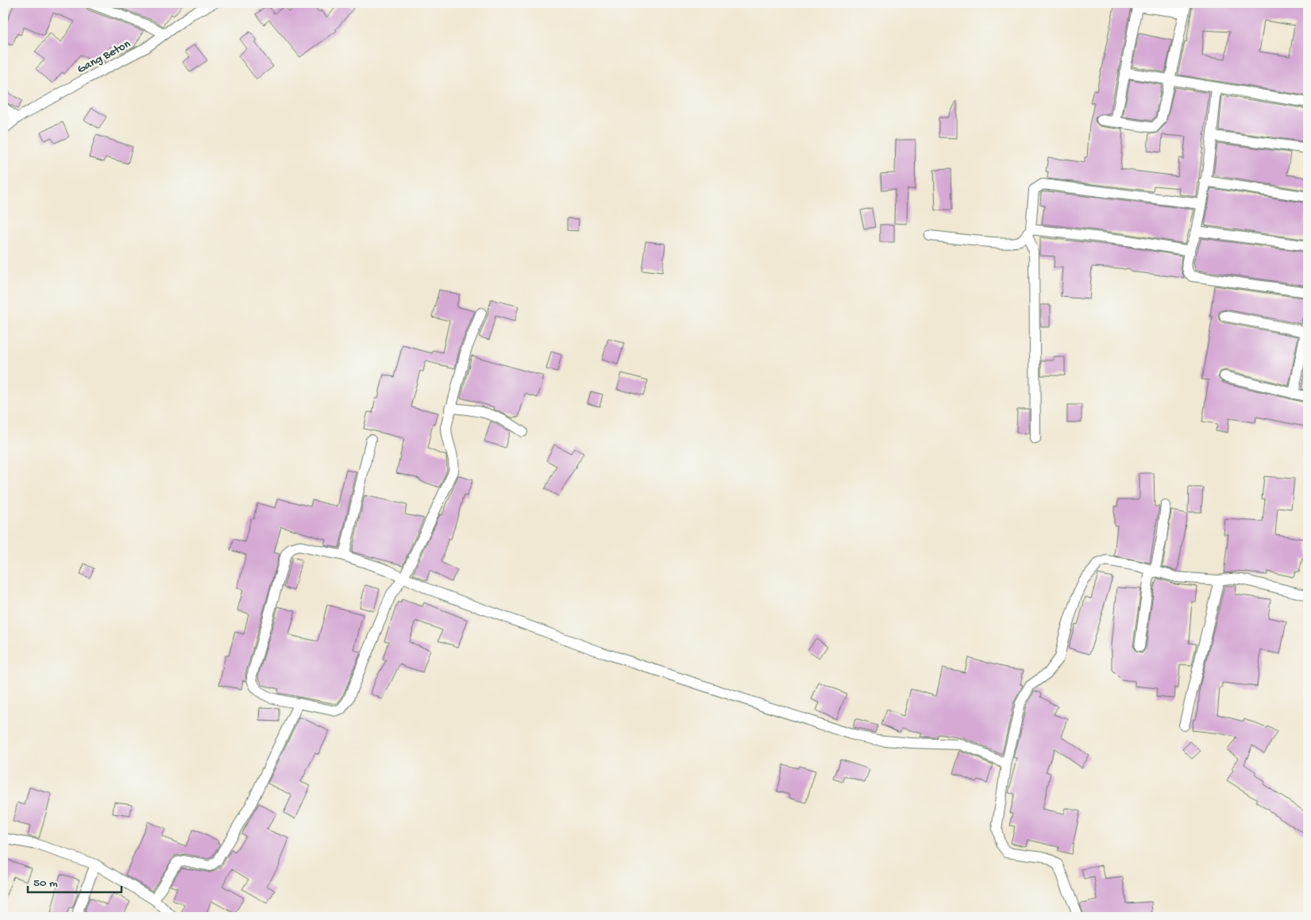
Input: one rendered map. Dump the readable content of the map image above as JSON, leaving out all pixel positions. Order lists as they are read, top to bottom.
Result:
{
  "streets": {
    "street": ["Gang Beton"]
  },
  "scale_bar": "50 m"
}
